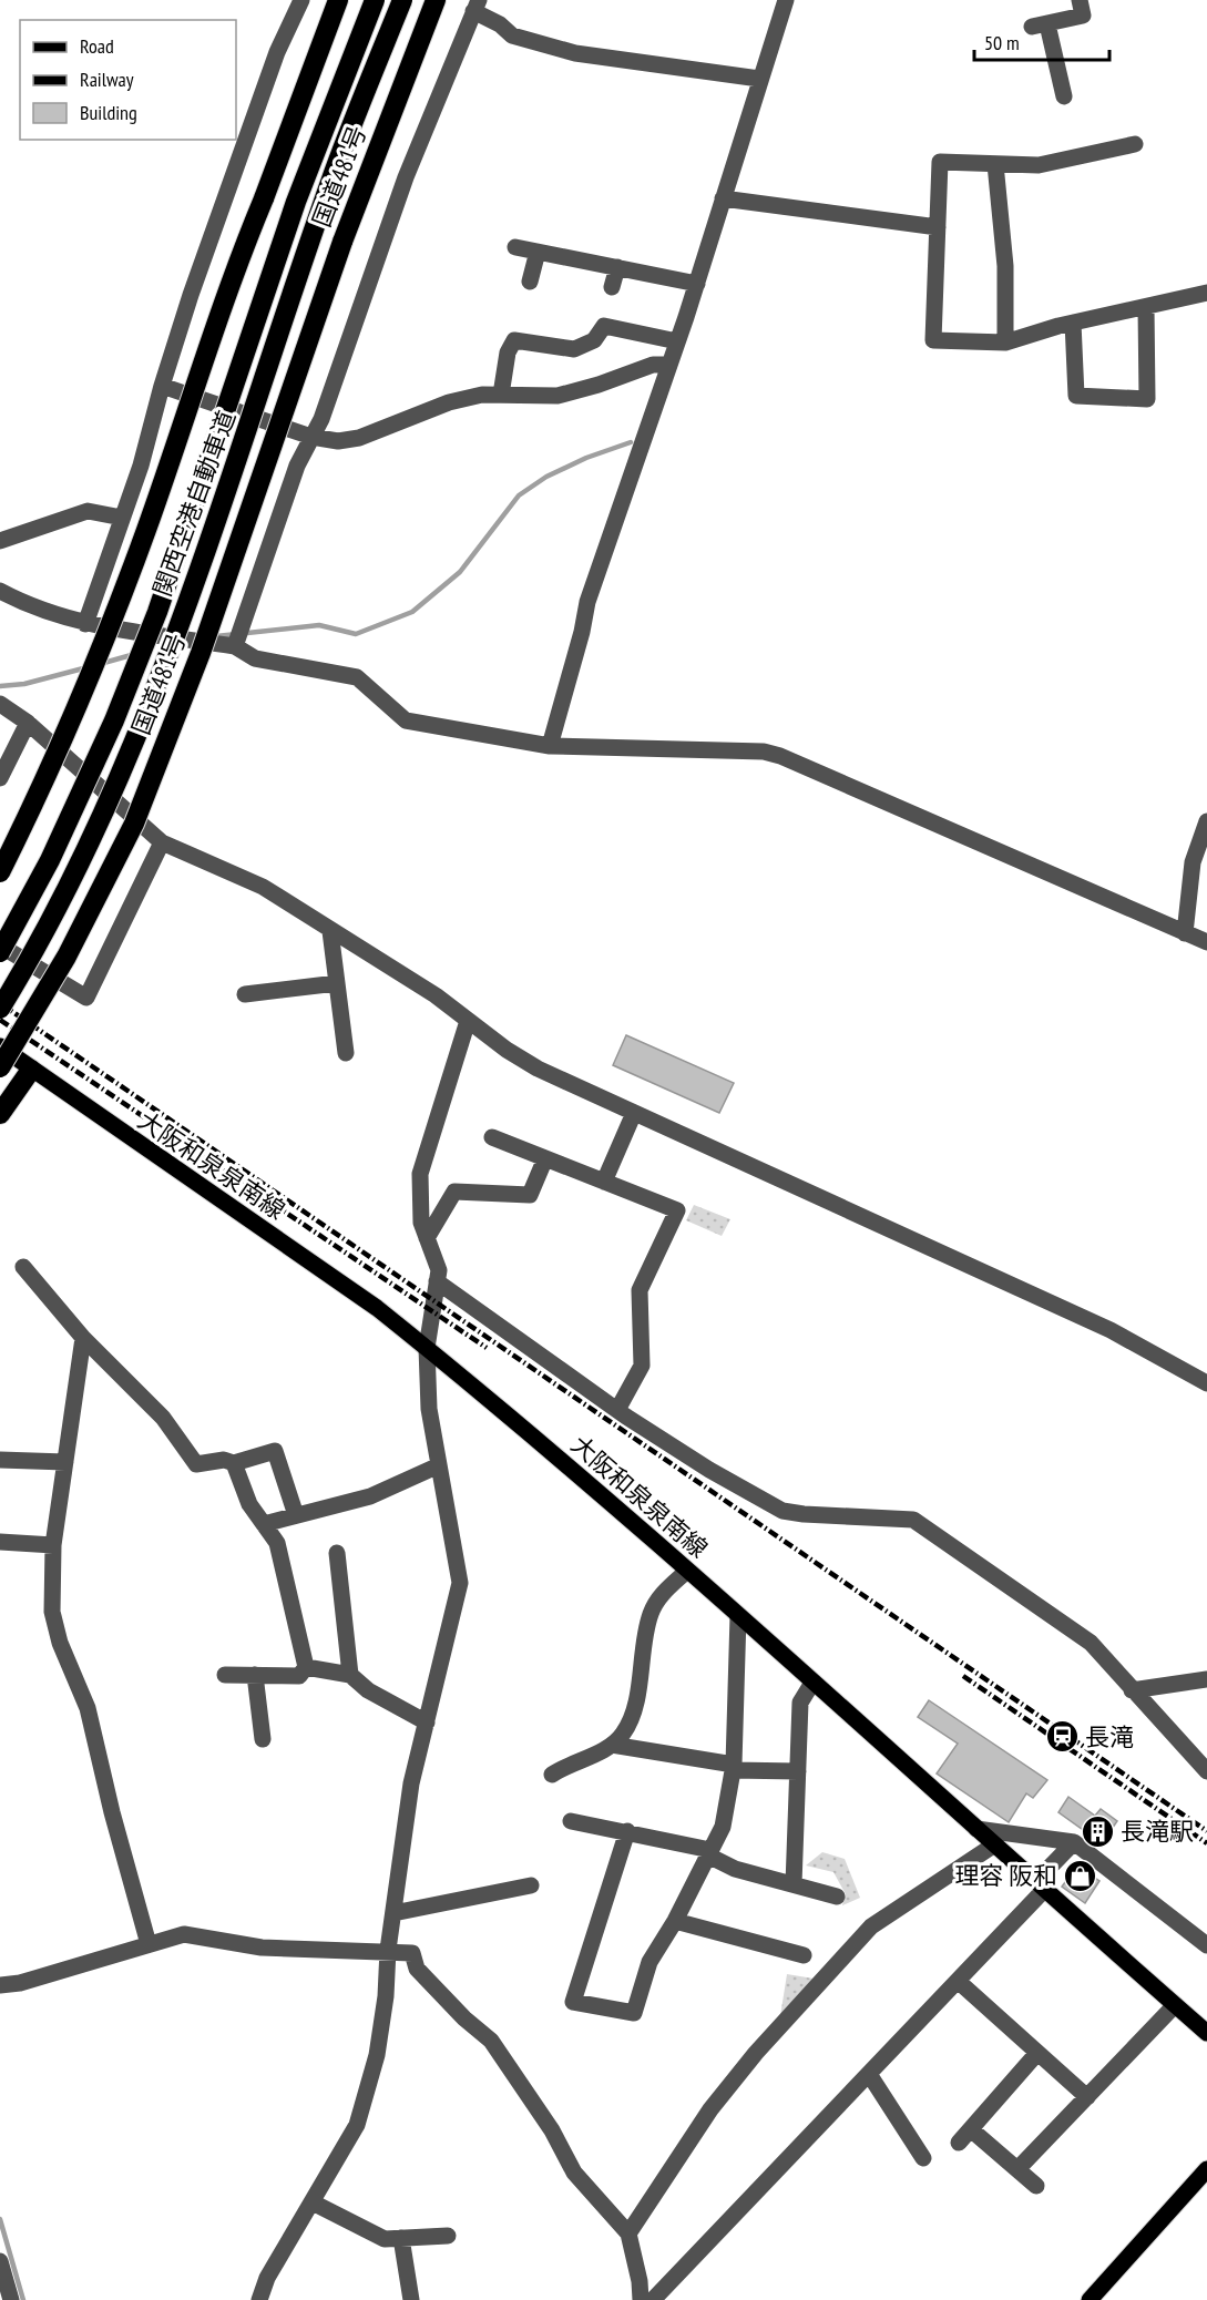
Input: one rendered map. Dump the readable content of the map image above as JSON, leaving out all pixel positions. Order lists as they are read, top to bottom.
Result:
{
  "streets": {
    "highway": ["国道481号", "関西空港自動車道"],
    "main road": ["大阪和泉泉南線"]
  },
  "places": {
    "station": ["長滝"],
    "building": ["長滝駅"],
    "shop": ["理容 阪和"]
  },
  "legend": ["Road", "Railway", "Building"],
  "scale_bar": "50 m"
}
